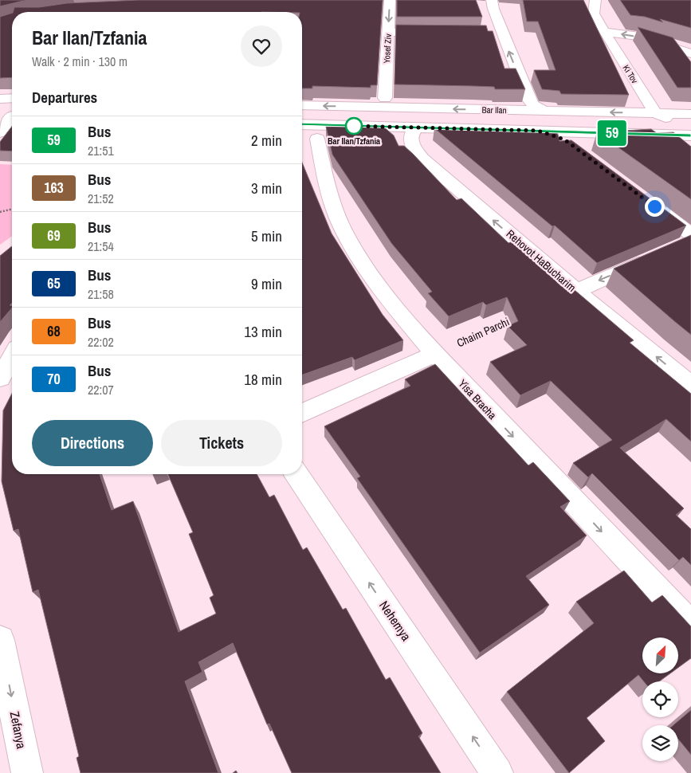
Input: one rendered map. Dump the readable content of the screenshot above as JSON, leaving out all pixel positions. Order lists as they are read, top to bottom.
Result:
{
  "streets": {
    "street": [
      "Yosef Ziv",
      "Ki Tov",
      "Bar Ilan",
      "Rehovot HaBucharim",
      "Yisa Bracha",
      "Nehemya",
      "Zefanya"
    ],
    "path": ["Chaim Parchi"]
  },
  "crossings": [
    ["Ki Tov", "Bar Ilan"],
    ["Bar Ilan", "Rehovot HaBucharim"],
    ["Chaim Parchi", "Yisa Bracha"]
  ],
  "one_way": [
    "Rehovot HaBucharim",
    "Yisa Bracha",
    "Nehemya",
    "Zefanya"
  ],
  "places": ["Bar Ilan/Tzfania"],
  "lines": ["bus line 59"],
  "north": "top right",
  "page": {
    "on_map": "59",
    "heading": [
      ["Bar Ilan/Tzfania", "Walk · 2 min · 130 m"],
      "Departures"
    ],
    "list": [
      {
        "mark": "59",
        "name": "Bus",
        "note": "21:51",
        "value": "2 min"
      },
      {
        "mark": "163",
        "name": "Bus",
        "note": "21:52",
        "value": "3 min"
      },
      {
        "mark": "69",
        "name": "Bus",
        "note": "21:54",
        "value": "5 min"
      },
      {
        "mark": "65",
        "name": "Bus",
        "note": "21:58",
        "value": "9 min"
      },
      {
        "mark": "68",
        "name": "Bus",
        "note": "22:02",
        "value": "13 min"
      },
      {
        "mark": "70",
        "name": "Bus",
        "note": "22:07",
        "value": "18 min"
      }
    ],
    "buttons": ["Directions", "Tickets"]
  }
}
